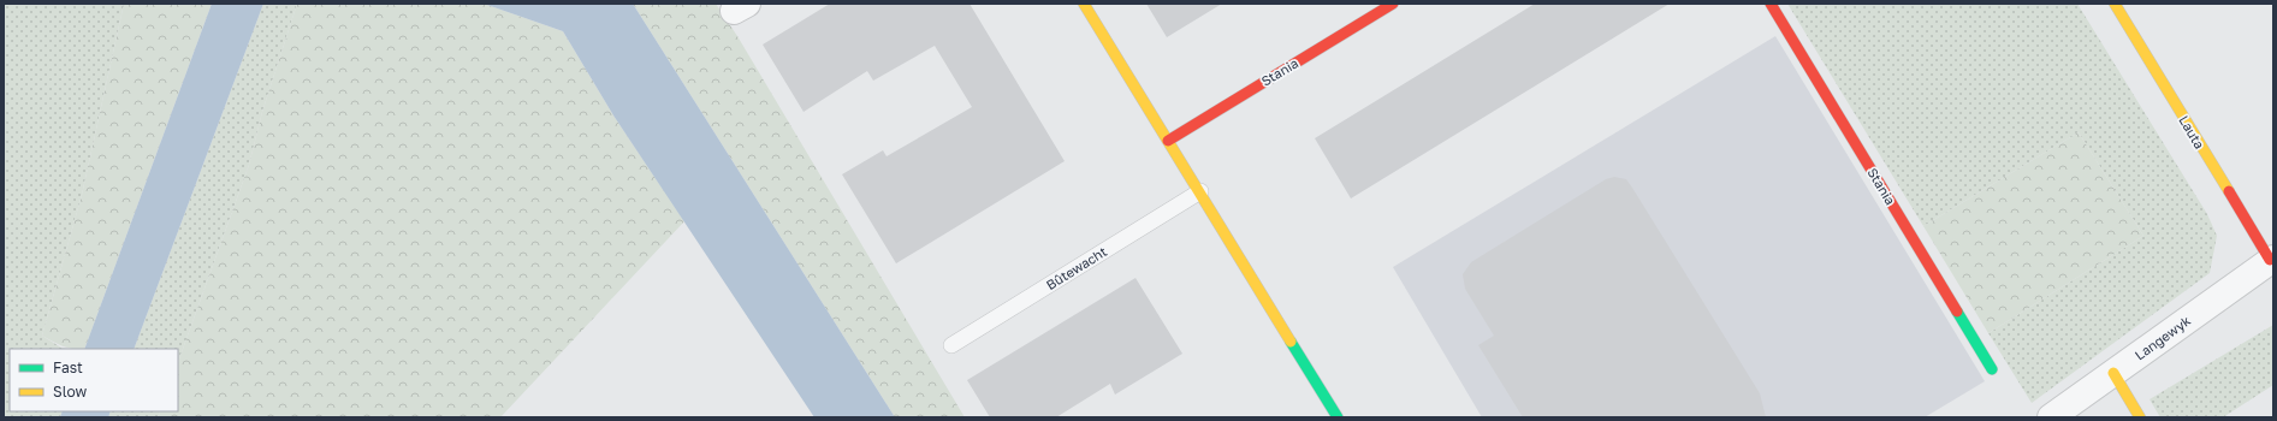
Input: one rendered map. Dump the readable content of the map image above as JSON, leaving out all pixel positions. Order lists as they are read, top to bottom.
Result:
{
  "streets": {
    "street": ["Stania", "Lauta", "Langewyk"],
    "lane": ["Bûtewacht"]
  },
  "crossings": [
    ["Lauta", "Langewyk"]
  ],
  "legend": ["Fast", "Slow"]
}
